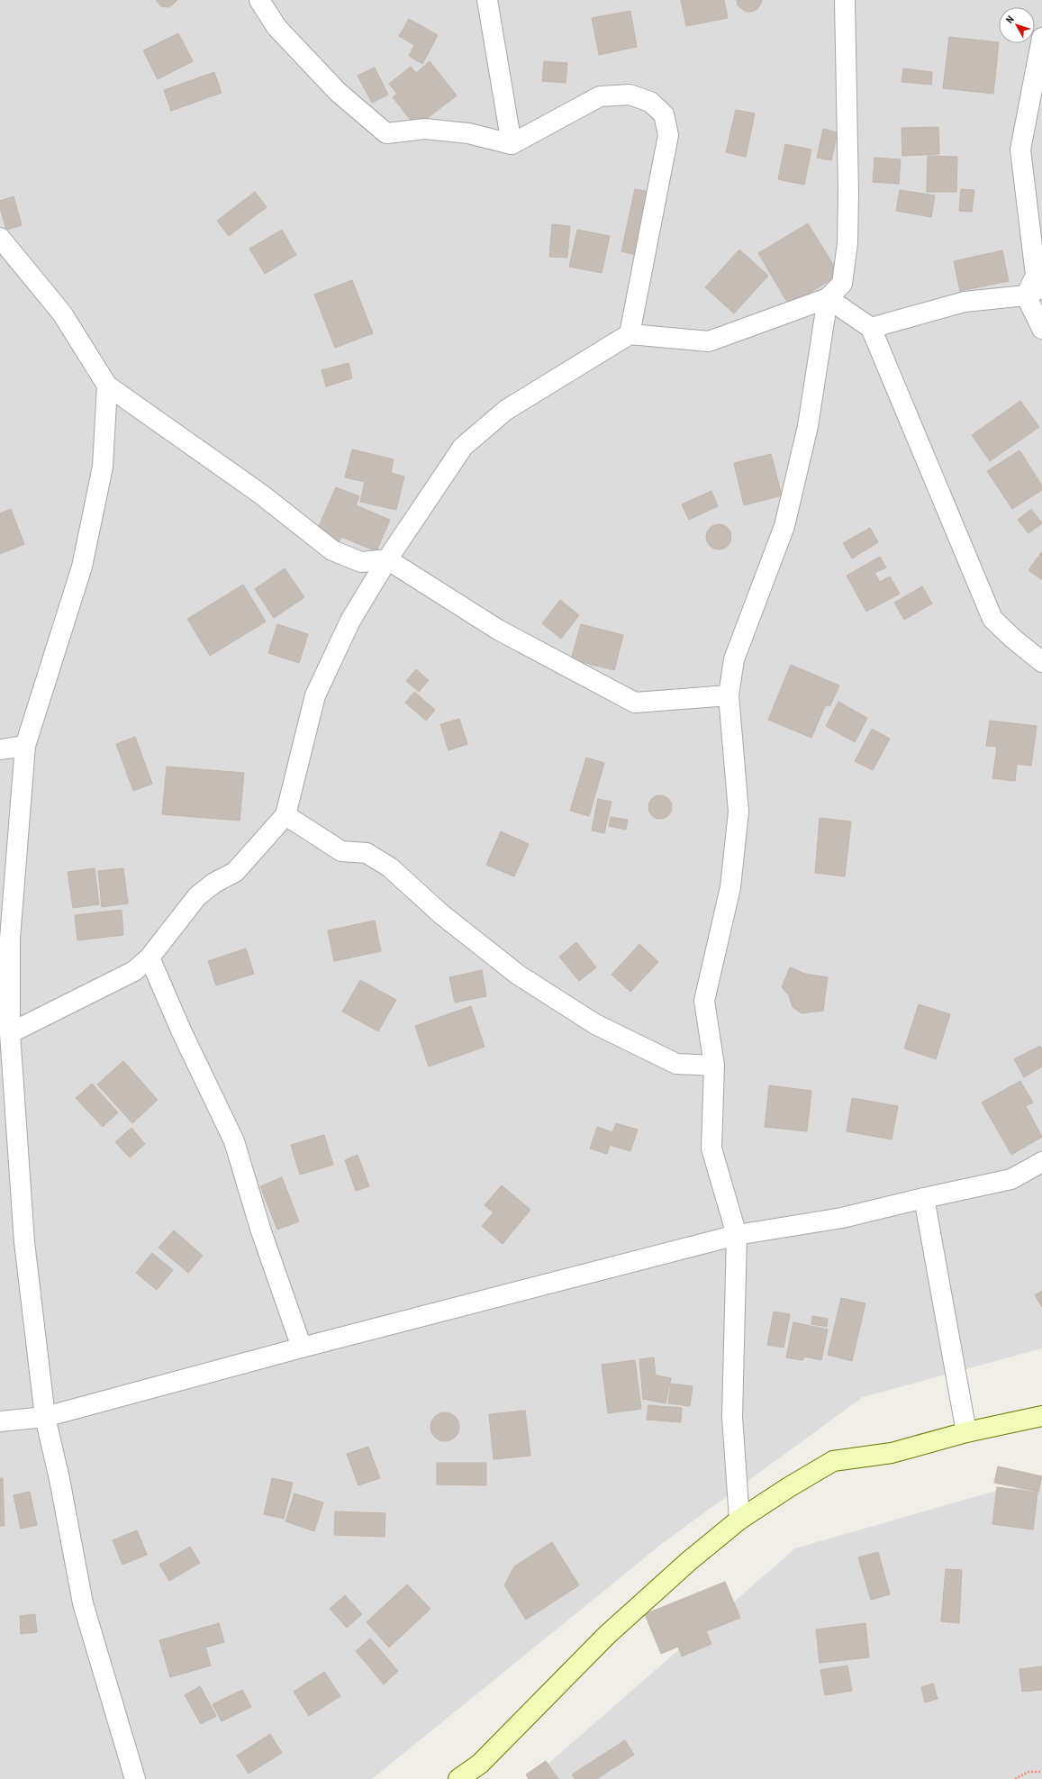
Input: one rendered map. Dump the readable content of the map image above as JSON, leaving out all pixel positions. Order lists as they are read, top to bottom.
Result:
{
  "north": "top left"
}
